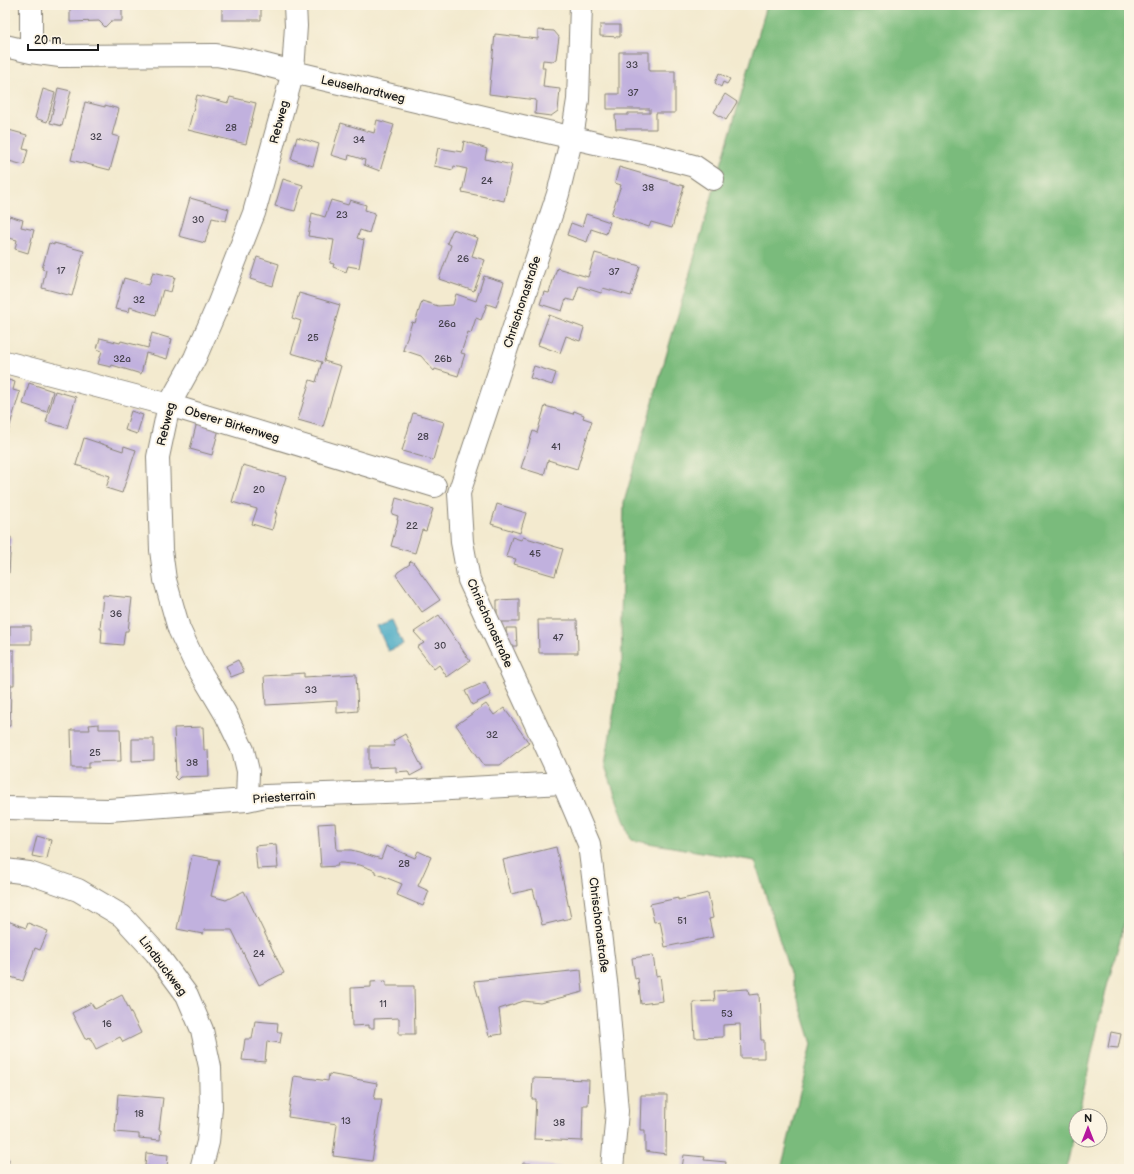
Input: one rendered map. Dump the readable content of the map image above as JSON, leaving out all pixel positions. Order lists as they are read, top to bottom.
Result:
{
  "streets": {
    "street": [
      "Leuselhardtweg",
      "Rebweg",
      "Chrischonastraße",
      "Oberer Birkenweg",
      "Priesterrain",
      "Lindbuckweg"
    ]
  },
  "crossings": [
    ["Leuselhardtweg", "Rebweg"],
    ["Leuselhardtweg", "Chrischonastraße"],
    ["Rebweg", "Oberer Birkenweg"],
    ["Rebweg", "Priesterrain"],
    ["Chrischonastraße", "Oberer Birkenweg"],
    ["Chrischonastraße", "Priesterrain"]
  ],
  "house_numbers": [
    "33",
    "37",
    "28",
    "32",
    "34",
    "24",
    "38",
    "23",
    "30",
    "26",
    "17",
    "37",
    "32",
    "26a",
    "25",
    "32a",
    "26b",
    "28",
    "41",
    "20",
    "22",
    "45",
    "36",
    "47",
    "30",
    "33",
    "32",
    "25",
    "38",
    "28",
    "51",
    "24",
    "11",
    "53",
    "16",
    "18",
    "13",
    "38"
  ],
  "scale_bar": "20 m",
  "north": "top"
}
